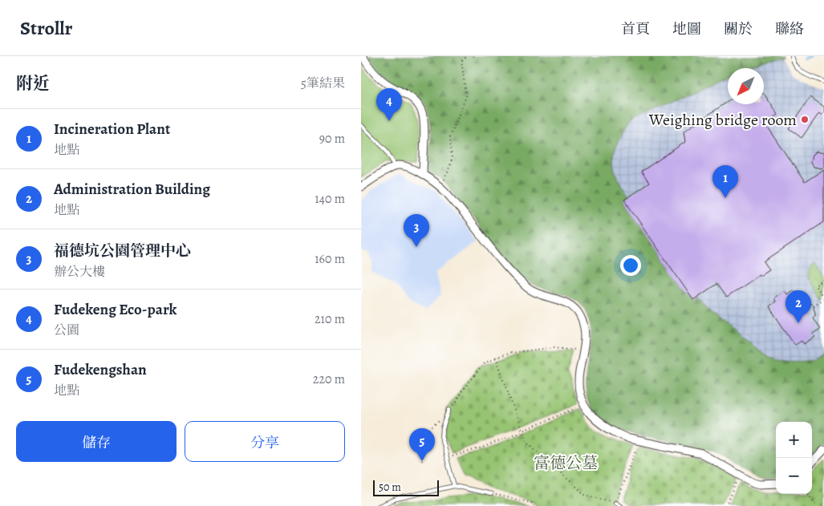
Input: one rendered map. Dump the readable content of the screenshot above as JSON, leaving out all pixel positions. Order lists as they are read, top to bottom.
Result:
{
  "parks": ["富德公墓"],
  "places": ["Weighing bridge room"],
  "scale_bar": "50 m",
  "north": "bottom left",
  "page": {
    "header": "Strollr",
    "nav": [
      "首頁",
      "地圖",
      "關於",
      "聯絡"
    ],
    "heading": ["附近", "5筆結果"],
    "pins": [
      "4",
      "1",
      "3",
      "2",
      "5"
    ],
    "list": [
      {
        "mark": "1",
        "name": "Incineration Plant",
        "note": "地點",
        "value": "90 m"
      },
      {
        "mark": "2",
        "name": "Administration Building",
        "note": "地點",
        "value": "140 m"
      },
      {
        "mark": "3",
        "name": "福德坑公園管理中心",
        "note": "辦公大樓",
        "value": "160 m"
      },
      {
        "mark": "4",
        "name": "Fudekeng Eco-park",
        "note": "公園",
        "value": "210 m"
      },
      {
        "mark": "5",
        "name": "Fudekengshan",
        "note": "地點",
        "value": "220 m"
      }
    ],
    "buttons": ["儲存", "分享"],
    "map_buttons": ["+", "−"],
    "scale": "50 m"
  }
}
